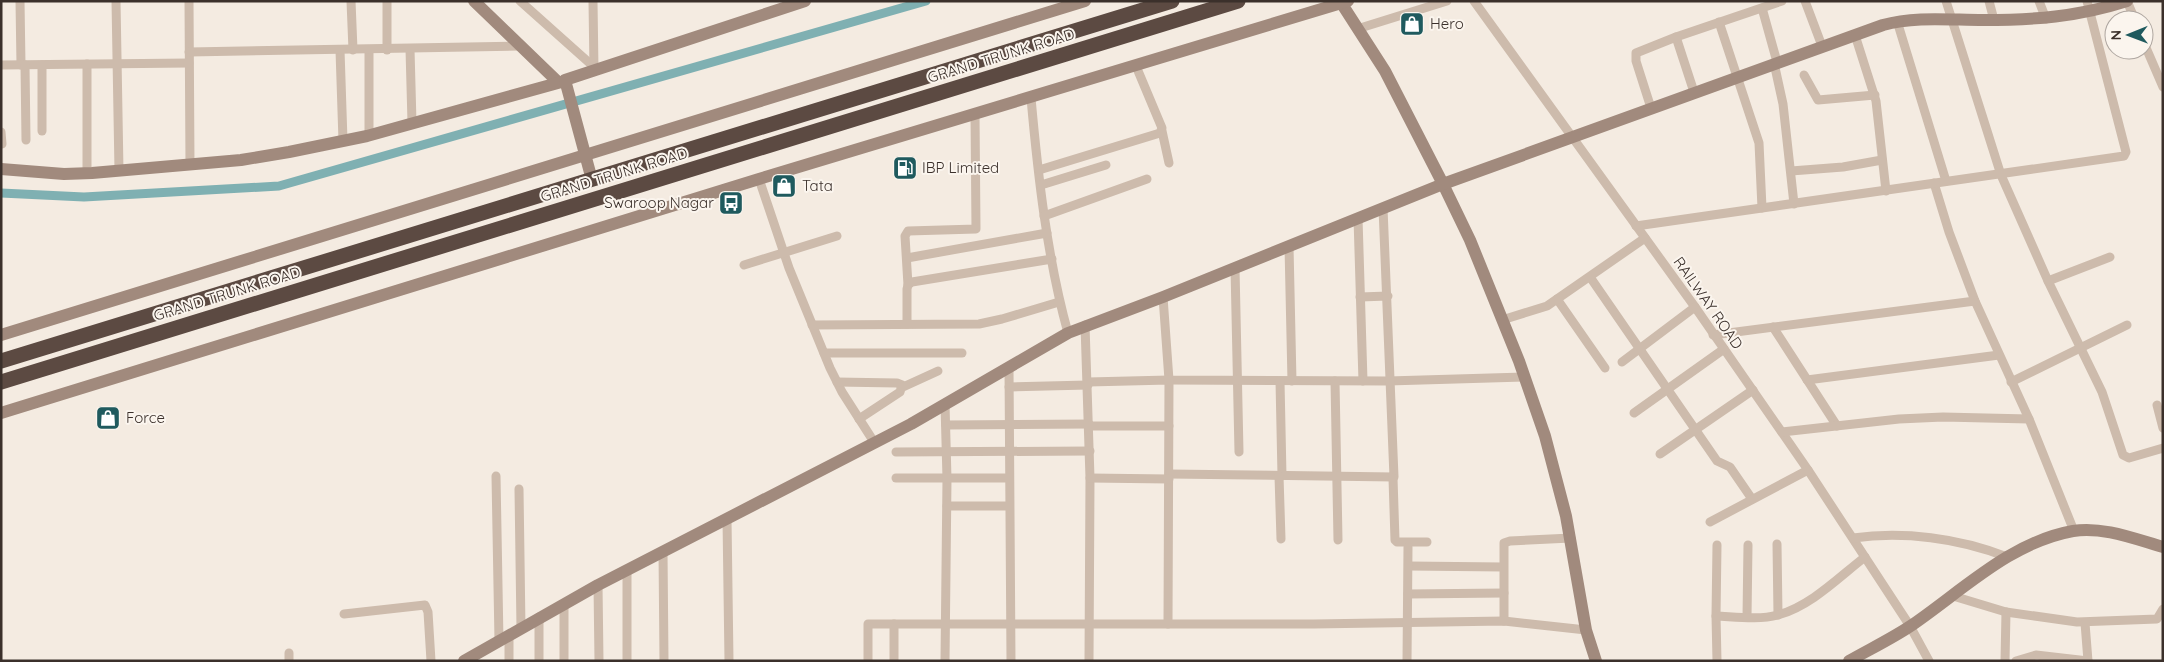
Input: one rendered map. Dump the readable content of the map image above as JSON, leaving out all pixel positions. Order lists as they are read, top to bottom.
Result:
{
  "streets": {
    "highway": ["GRAND TRUNK ROAD"],
    "street": ["RAILWAY ROAD"]
  },
  "places": {
    "shop": ["Hero", "Tata", "Force"],
    "fuel station": ["IBP Limited"],
    "bus stop": ["Swaroop Nagar"]
  },
  "north": "left"
}
